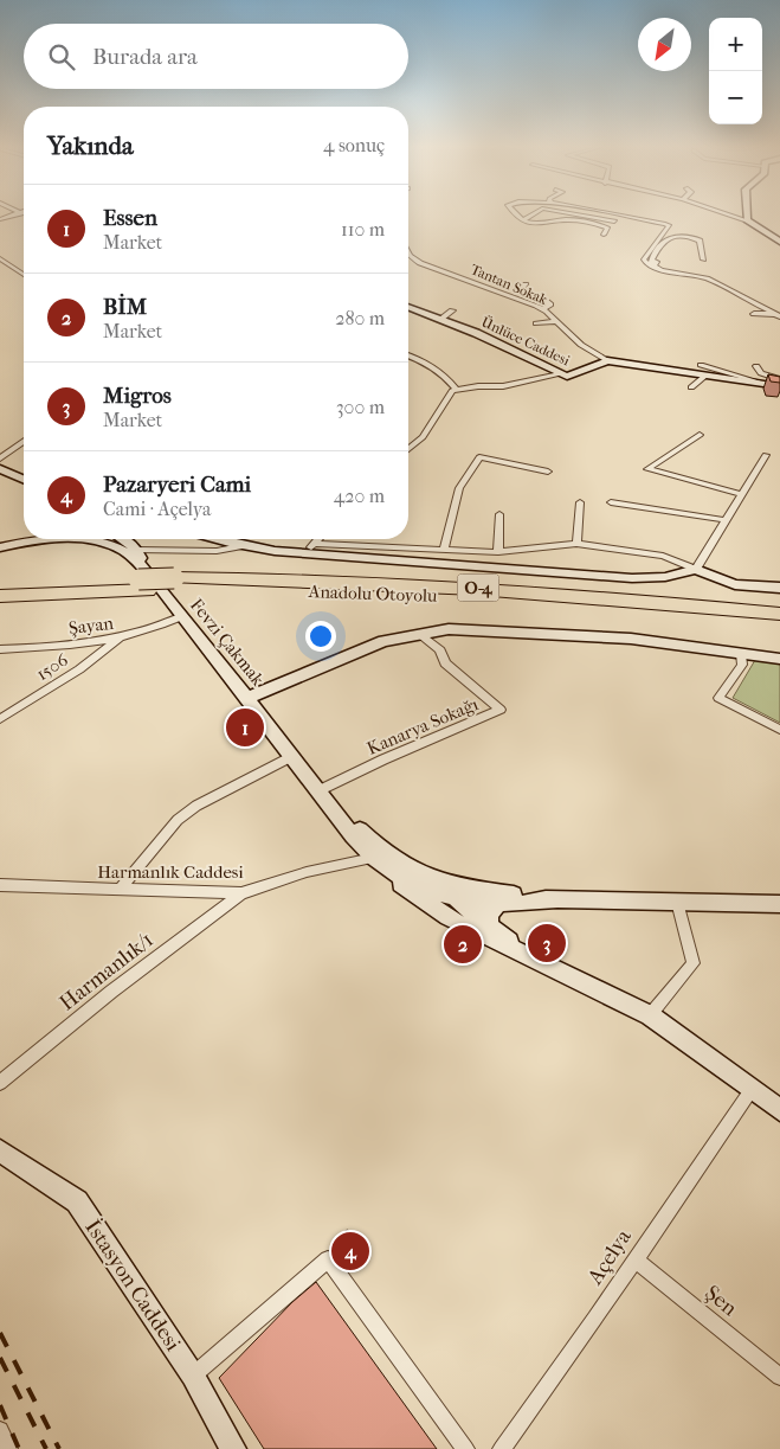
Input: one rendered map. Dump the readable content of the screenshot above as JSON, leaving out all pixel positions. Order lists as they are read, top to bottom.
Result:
{
  "streets": {
    "highway": ["O-4", "Anadolu Otoyolu"],
    "street": [
      "Tantan Sokak",
      "Ünlüce Caddesi",
      "Şayan",
      "Fevzi Çakmak",
      "1506",
      "Kanarya Sokağı",
      "Harmanlık Caddesi",
      "Harmanlık/1",
      "Açelya",
      "İstasyon Caddesi",
      "Şen"
    ]
  },
  "crossings": [
    ["Tantan Sokak", "Ünlüce Caddesi"],
    ["Anadolu Otoyolu", "Fevzi Çakmak"],
    ["Şayan", "Fevzi Çakmak"],
    ["Şayan", "1506"],
    ["Fevzi Çakmak", "Kanarya Sokağı"],
    ["Harmanlık Caddesi", "Harmanlık/1"],
    ["Açelya", "Şen"]
  ],
  "north": "bottom left",
  "page": {
    "map_buttons": ["+", "−"],
    "search": "Burada ara",
    "heading": ["Yakında", "4 sonuç"],
    "list": [
      {
        "mark": "1",
        "name": "Essen",
        "note": "Market",
        "value": "110 m"
      },
      {
        "mark": "2",
        "name": "BİM",
        "note": "Market",
        "value": "280 m"
      },
      {
        "mark": "3",
        "name": "Migros",
        "note": "Market",
        "value": "300 m"
      },
      {
        "mark": "4",
        "name": "Pazaryeri Cami",
        "note": "Cami · Açelya",
        "value": "420 m"
      }
    ],
    "pins": [
      "1",
      "3",
      "2",
      "4"
    ]
  }
}
